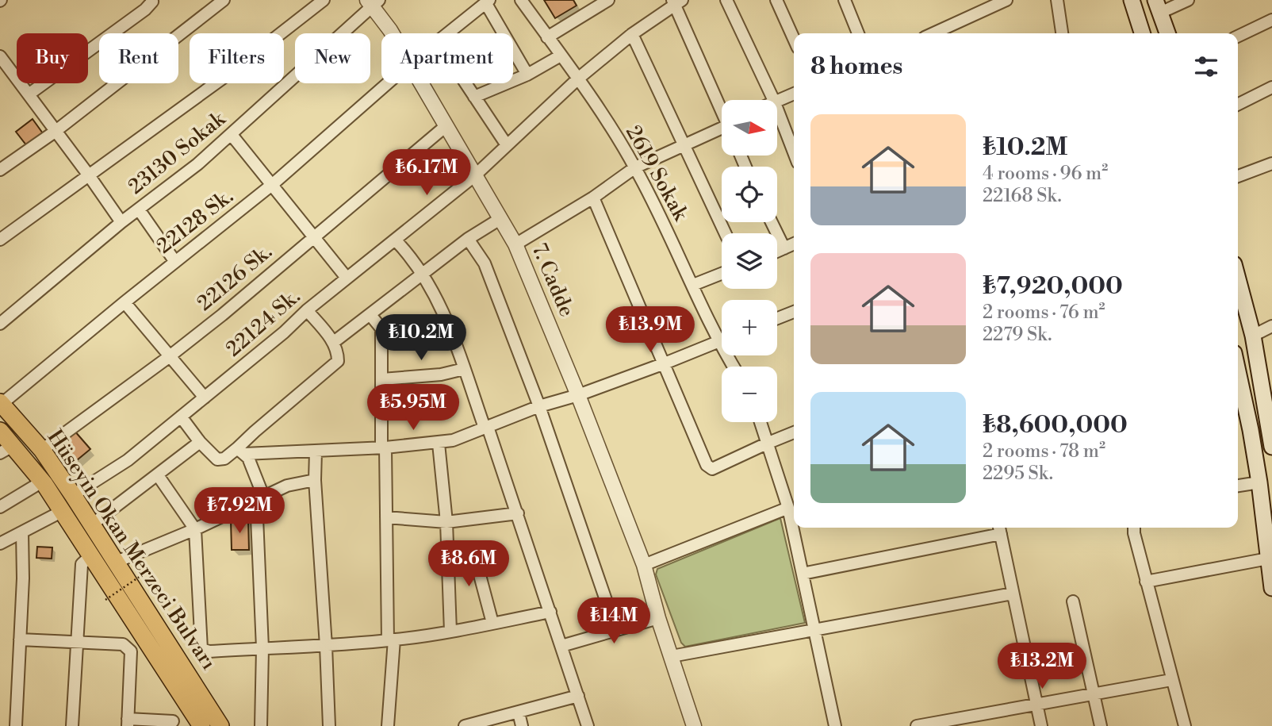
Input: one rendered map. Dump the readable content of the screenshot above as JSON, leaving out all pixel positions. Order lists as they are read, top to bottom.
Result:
{
  "streets": {
    "main road": ["Hüseyin Okan Merzeci Bulvarı"],
    "street": [
      "23130 Sokak",
      "2619 Sokak",
      "22128 Sk.",
      "22126 Sk.",
      "7. Cadde",
      "22124 Sk."
    ]
  },
  "crossings": [
    ["23130 Sokak", "7. Cadde"],
    ["2619 Sokak", "22124 Sk."],
    ["22128 Sk.", "Hüseyin Okan Merzeci Bulvarı"],
    ["22126 Sk.", "7. Cadde"],
    ["22126 Sk.", "Hüseyin Okan Merzeci Bulvarı"],
    ["7. Cadde", "22124 Sk."],
    ["22124 Sk.", "Hüseyin Okan Merzeci Bulvarı"]
  ],
  "north": "right",
  "page": {
    "chip": [
      "Buy",
      "Rent",
      "Filters",
      "New",
      "Apartment"
    ],
    "heading": "8 homes",
    "map_buttons": ["+", "−"],
    "list": [
      {
        "name": "₺10.2M",
        "note": "4 rooms · 96 m² · 22168 Sk."
      },
      {
        "name": "₺7,920,000",
        "note": "2 rooms · 76 m² · 2279 Sk."
      },
      {
        "name": "₺8,600,000",
        "note": "2 rooms · 78 m² · 2295 Sk."
      }
    ],
    "price": [
      "₺6.17M",
      "₺13.9M",
      "₺10.2M",
      "₺5.95M",
      "₺7.92M",
      "₺8.6M",
      "₺14M",
      "₺13.2M"
    ]
  }
}
